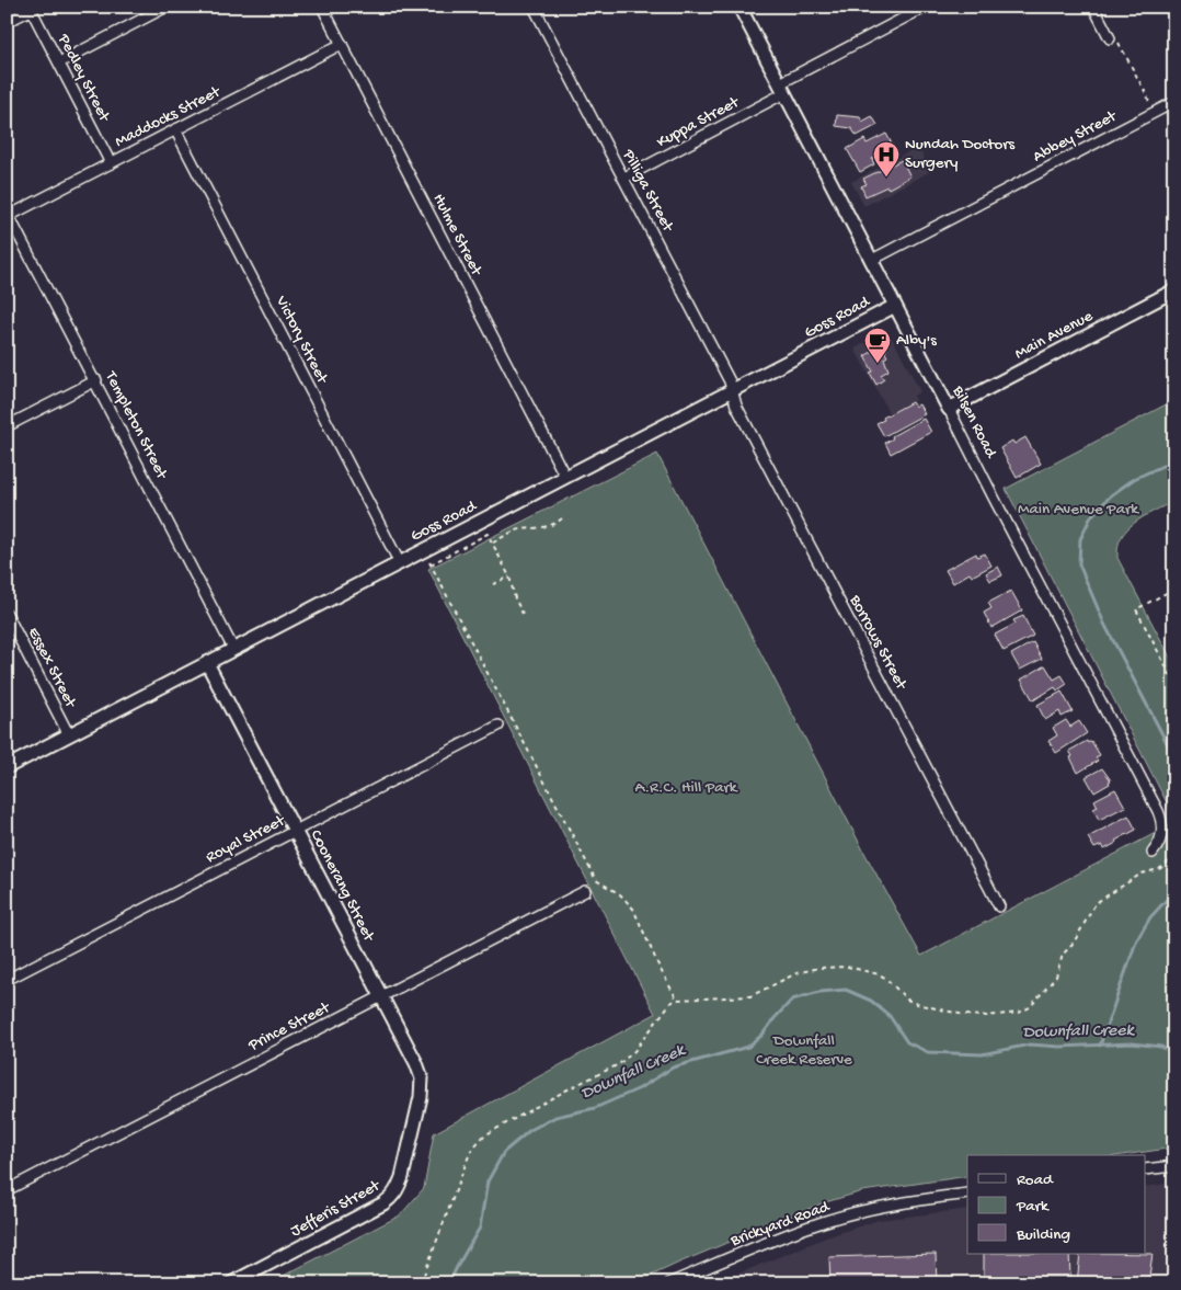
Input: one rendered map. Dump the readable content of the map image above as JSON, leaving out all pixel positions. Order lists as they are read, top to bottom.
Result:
{
  "streets": {
    "street": [
      "Pedley Street",
      "Maddocks Street",
      "Kuppa Street",
      "Abbey Street",
      "Pilliga Street",
      "Hulme Street",
      "Goss Road",
      "Main Avenue",
      "Victory Street",
      "Bilsen Road",
      "Templeton Street",
      "Borrows Street",
      "Essex Street",
      "Royal Street",
      "Coonerang Street",
      "Prince Street",
      "Jefferis Street",
      "Brickyard Road"
    ]
  },
  "crossings": [
    ["Pedley Street", "Maddocks Street"],
    ["Maddocks Street", "Hulme Street"],
    ["Maddocks Street", "Victory Street"],
    ["Maddocks Street", "Templeton Street"],
    ["Kuppa Street", "Pilliga Street"],
    ["Kuppa Street", "Bilsen Road"],
    ["Abbey Street", "Bilsen Road"],
    ["Pilliga Street", "Goss Road"],
    ["Pilliga Street", "Borrows Street"],
    ["Hulme Street", "Goss Road"],
    ["Goss Road", "Victory Street"],
    ["Goss Road", "Bilsen Road"],
    ["Goss Road", "Templeton Street"],
    ["Goss Road", "Borrows Street"],
    ["Goss Road", "Essex Street"],
    ["Goss Road", "Coonerang Street"],
    ["Main Avenue", "Bilsen Road"],
    ["Royal Street", "Coonerang Street"],
    ["Coonerang Street", "Prince Street"],
    ["Coonerang Street", "Jefferis Street"]
  ],
  "water": ["Downfall Creek"],
  "parks": ["Main Avenue Park", "A.R.C. Hill Park", "Downfall Creek Reserve"],
  "places": {
    "hospital": ["Nundah Doctors Surgery"],
    "cafe": ["Alby's"]
  },
  "legend": ["Road", "Park", "Building"]
}
